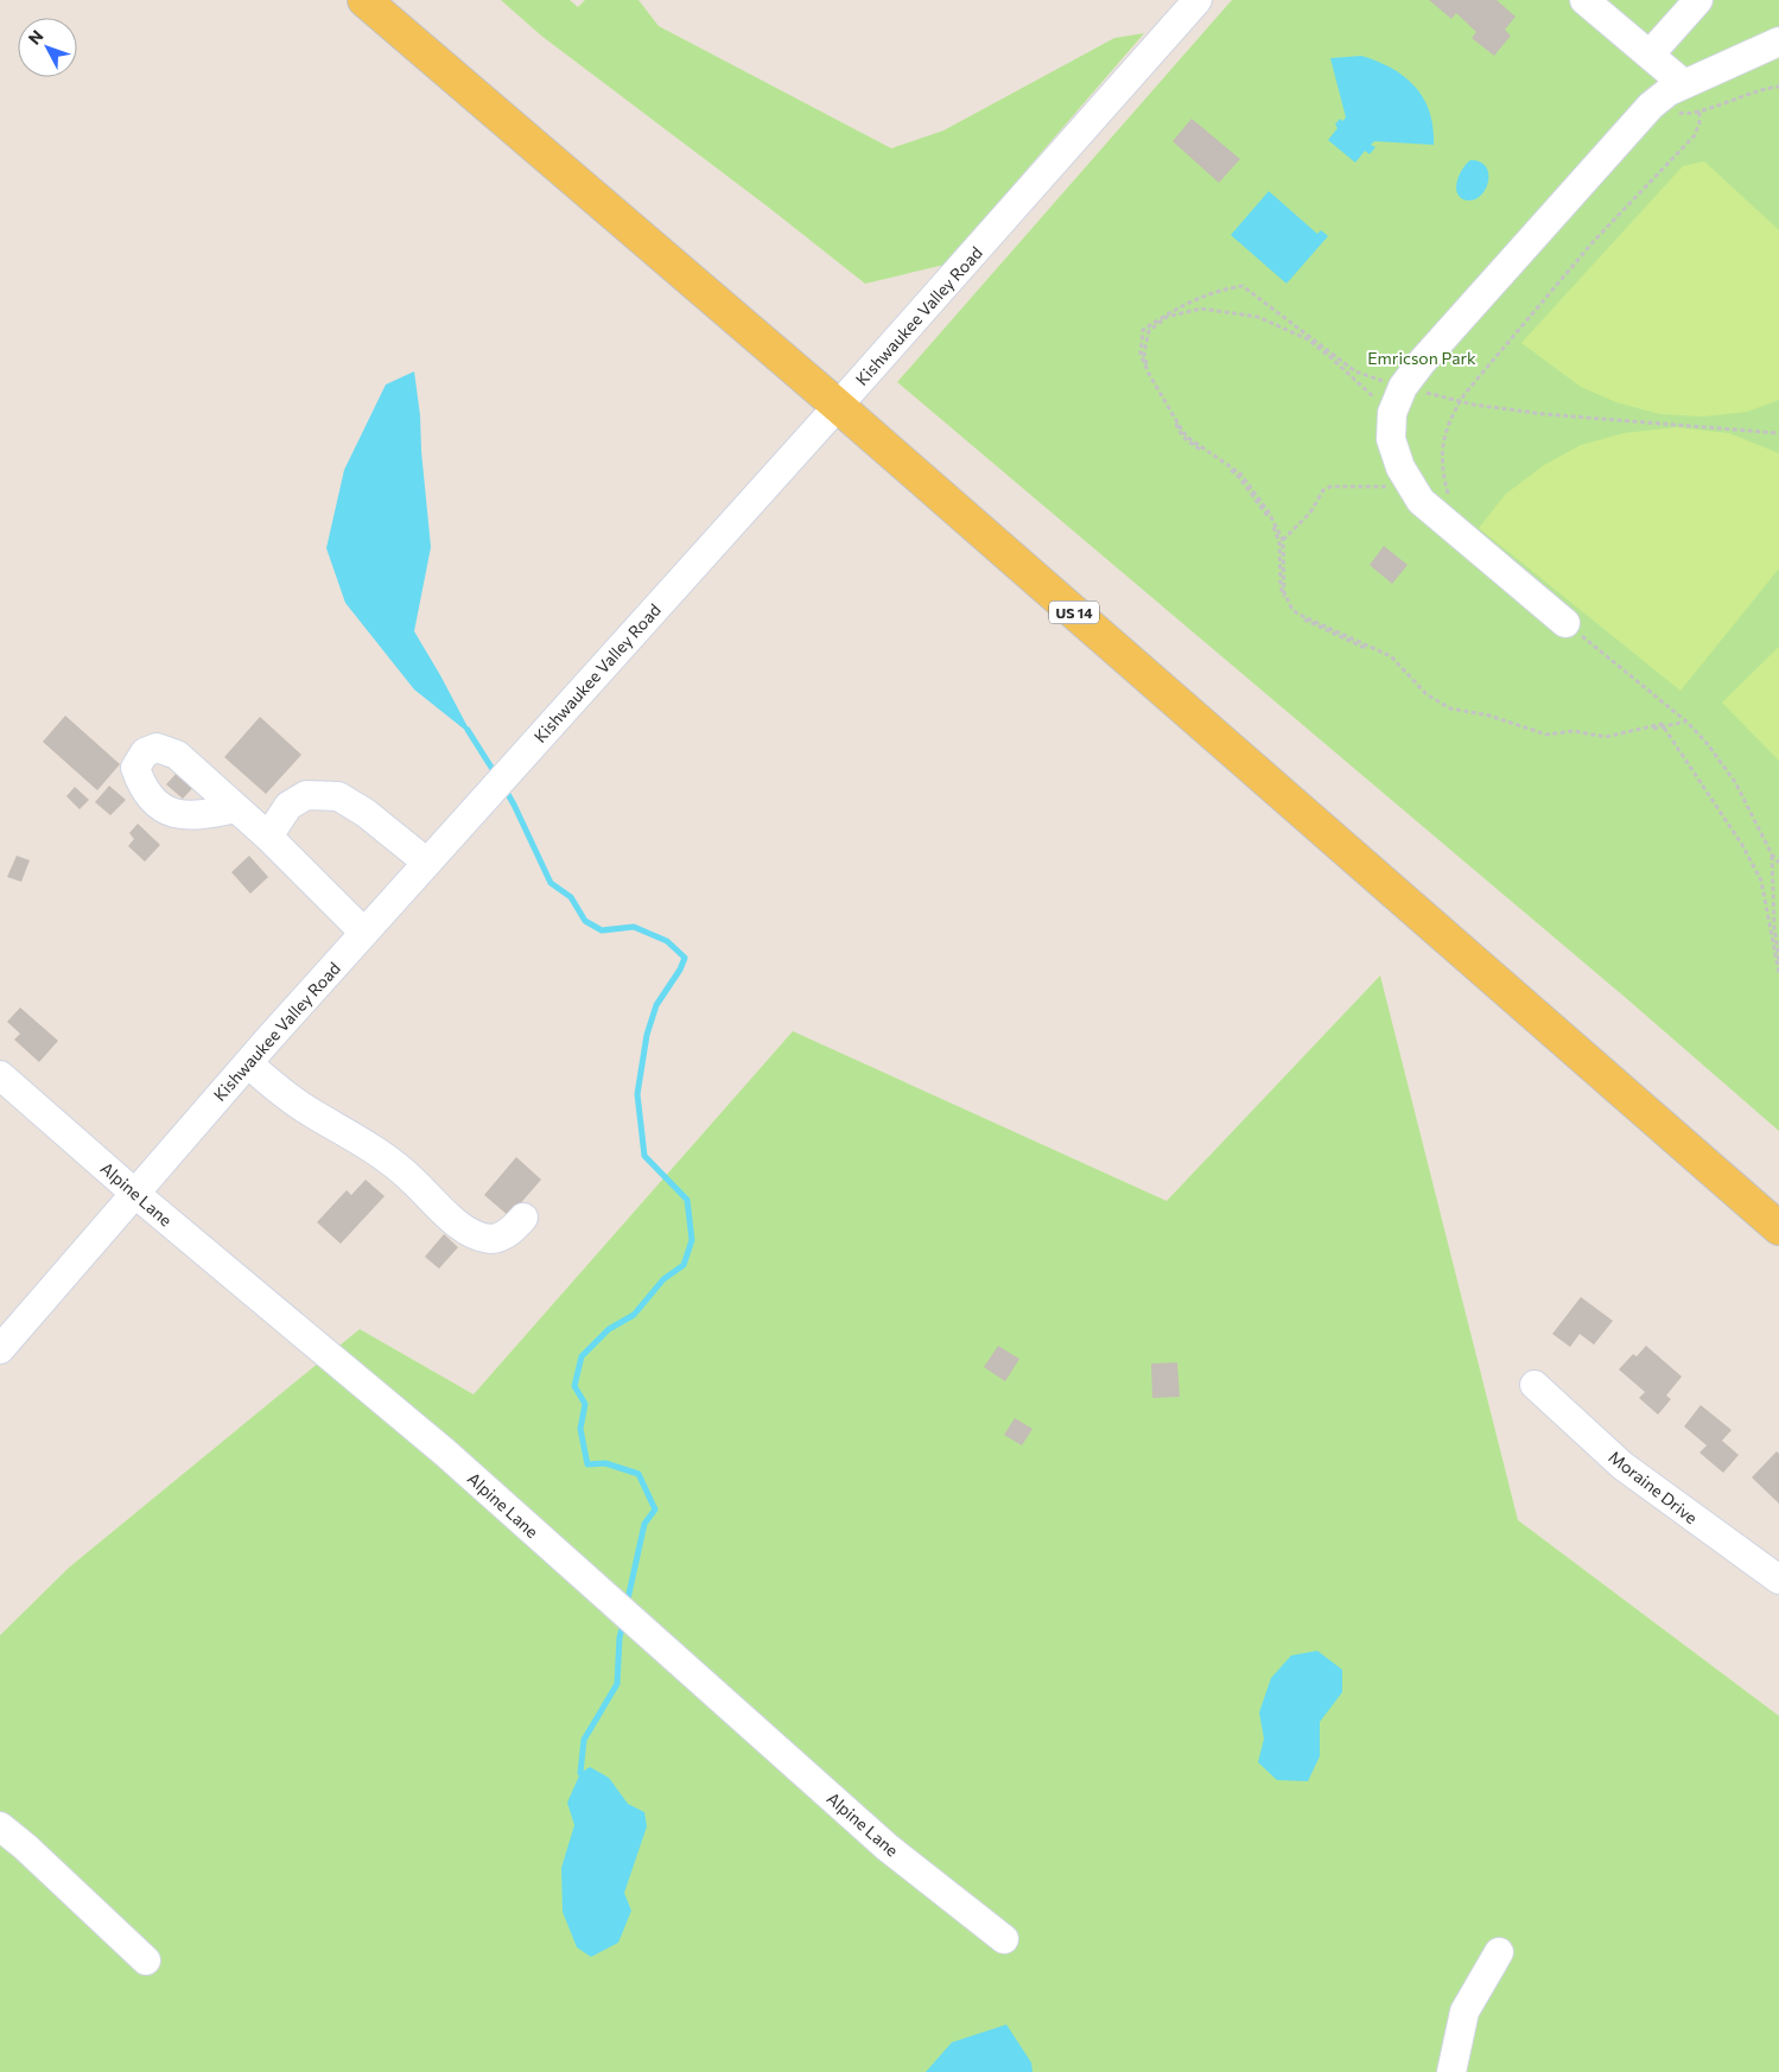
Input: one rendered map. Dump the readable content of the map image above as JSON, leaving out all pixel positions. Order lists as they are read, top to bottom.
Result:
{
  "streets": {
    "main road": ["US 14"],
    "street": ["Kishwaukee Valley Road", "Alpine Lane", "Moraine Drive"]
  },
  "crossings": [
    ["Kishwaukee Valley Road", "US 14"],
    ["Kishwaukee Valley Road", "Alpine Lane"]
  ],
  "parks": ["Emricson Park"],
  "north": "top left"
}
